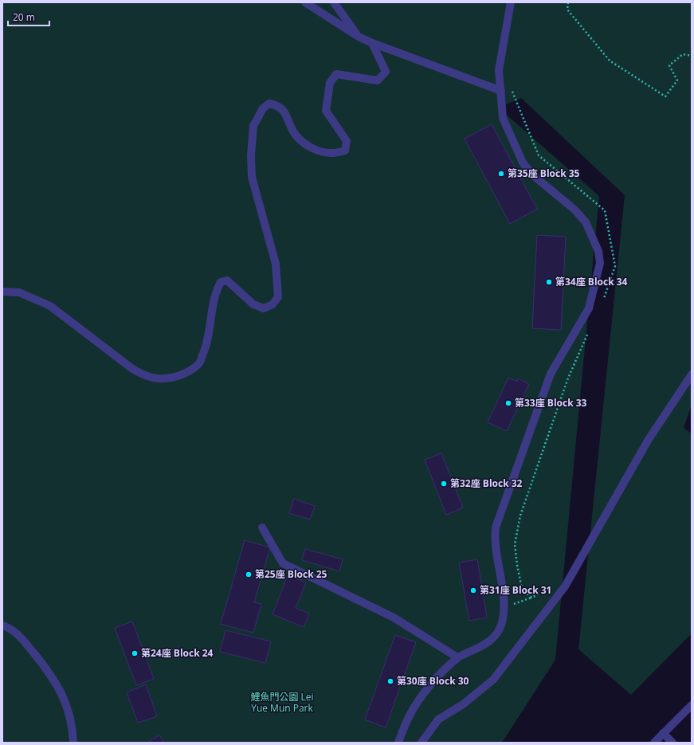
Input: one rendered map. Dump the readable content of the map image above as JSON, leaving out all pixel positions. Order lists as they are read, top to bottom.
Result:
{
  "parks": ["鯉魚門公園 Lei Yue Mun Park"],
  "places": [
    "第35座 Block 35",
    "第34座 Block 34",
    "第33座 Block 33",
    "第32座 Block 32",
    "第25座 Block 25",
    "第31座 Block 31",
    "第24座 Block 24",
    "第30座 Block 30"
  ],
  "scale_bar": "20 m"
}
